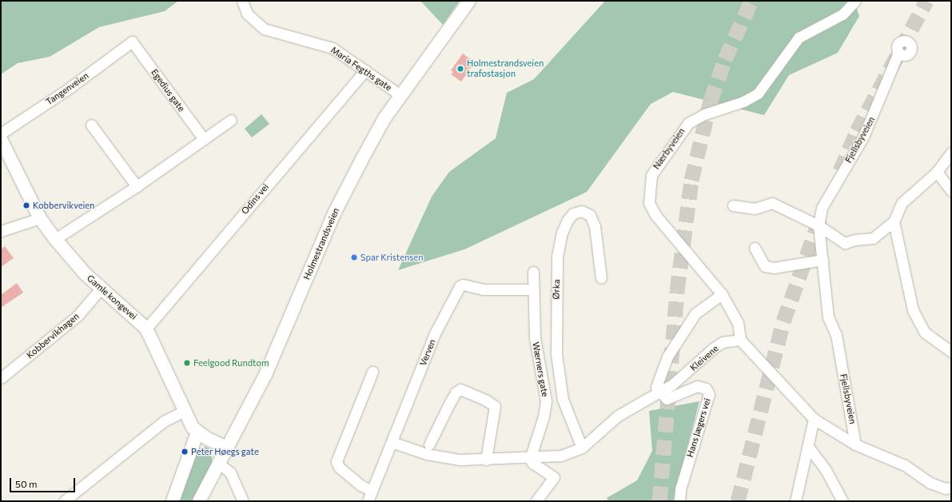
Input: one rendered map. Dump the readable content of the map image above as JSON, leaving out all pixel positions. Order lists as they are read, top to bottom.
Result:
{
  "streets": {
    "main road": ["Holmestrandsveien", "Gamle kongevei"],
    "street": [
      "Maria Fegths gate",
      "Tangenveien",
      "Egedius gate",
      "Fjellsbyveien",
      "Nærbyveien",
      "Odins vei",
      "Ørka",
      "Kobbervikhagen",
      "Verven",
      "Kleivene",
      "Wærners gate",
      "Hans Jægers vei"
    ]
  },
  "crossings": [
    ["Maria Fegths gate", "Odins vei"],
    ["Maria Fegths gate", "Holmestrandsveien"],
    ["Tangenveien", "Egedius gate"],
    ["Nærbyveien", "Kleivene"],
    ["Odins vei", "Gamle kongevei"],
    ["Ørka", "Kleivene"],
    ["Gamle kongevei", "Kobbervikhagen"],
    ["Verven", "Wærners gate"],
    ["Kleivene", "Wærners gate"],
    ["Kleivene", "Hans Jægers vei"]
  ],
  "places": [
    "Holmestrandsveien trafostasjon",
    "Kobbervikveien",
    "Spar Kristensen",
    "Feelgood Rundtom",
    "Peter Høegs gate"
  ],
  "scale_bar": "50 m"
}
